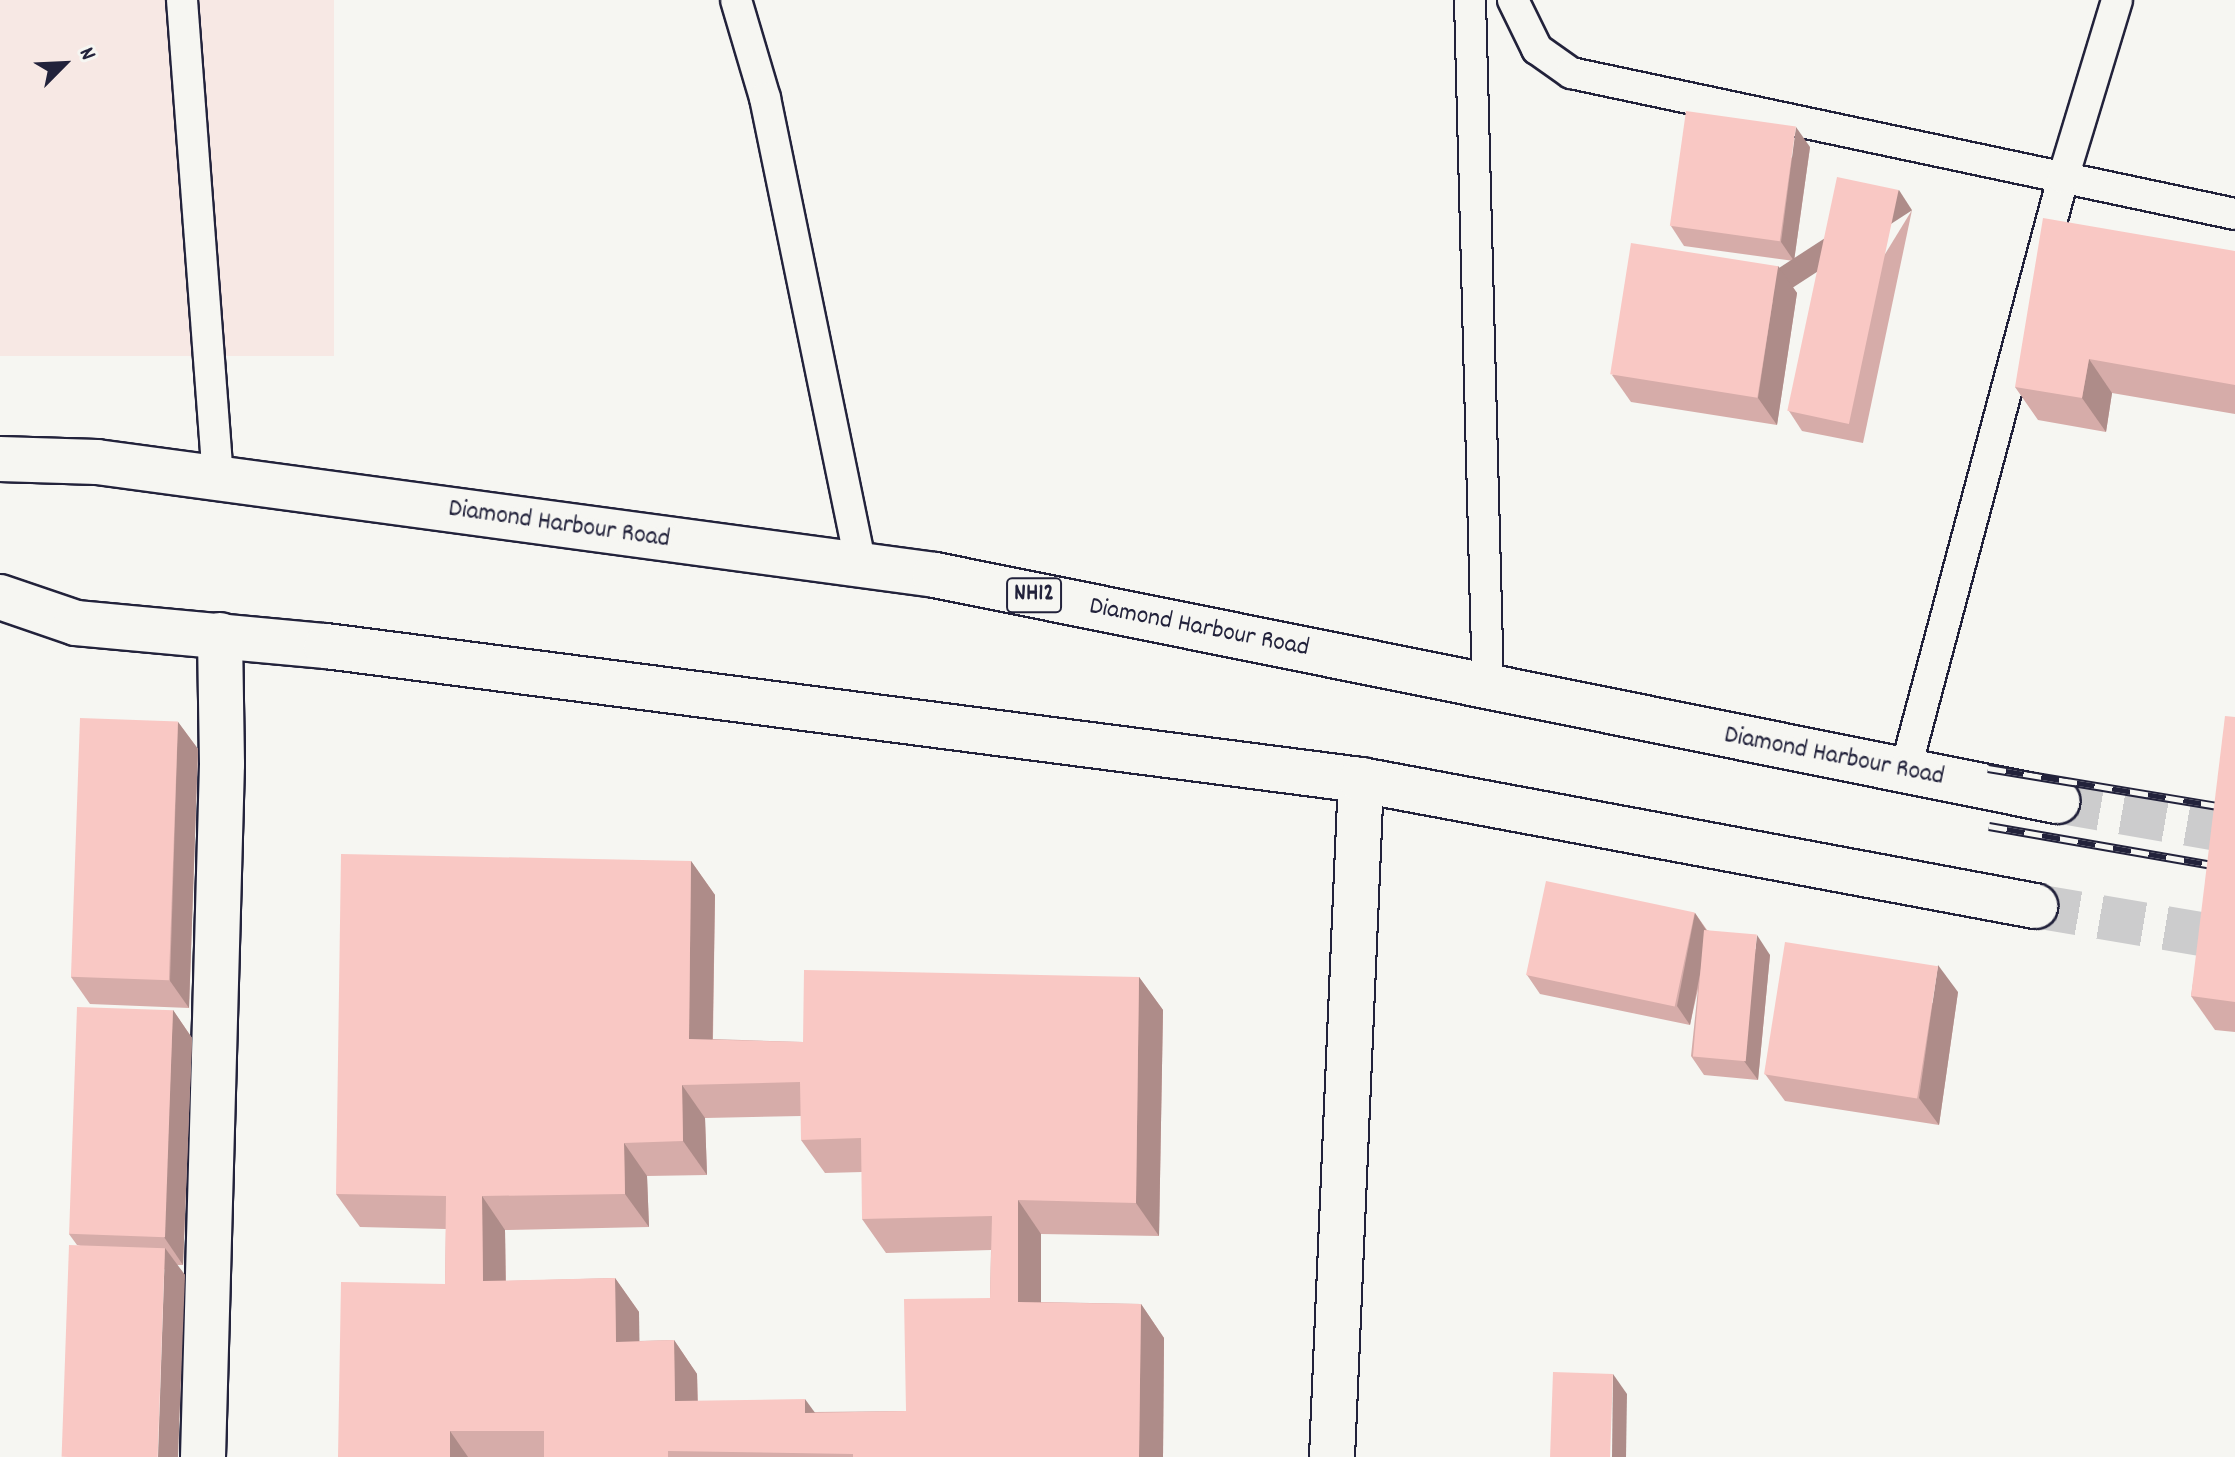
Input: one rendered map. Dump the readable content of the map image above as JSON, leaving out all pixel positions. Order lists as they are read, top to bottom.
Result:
{
  "streets": {
    "main road": ["Diamond Harbour Road", "NH12"]
  },
  "north": "top right"
}
